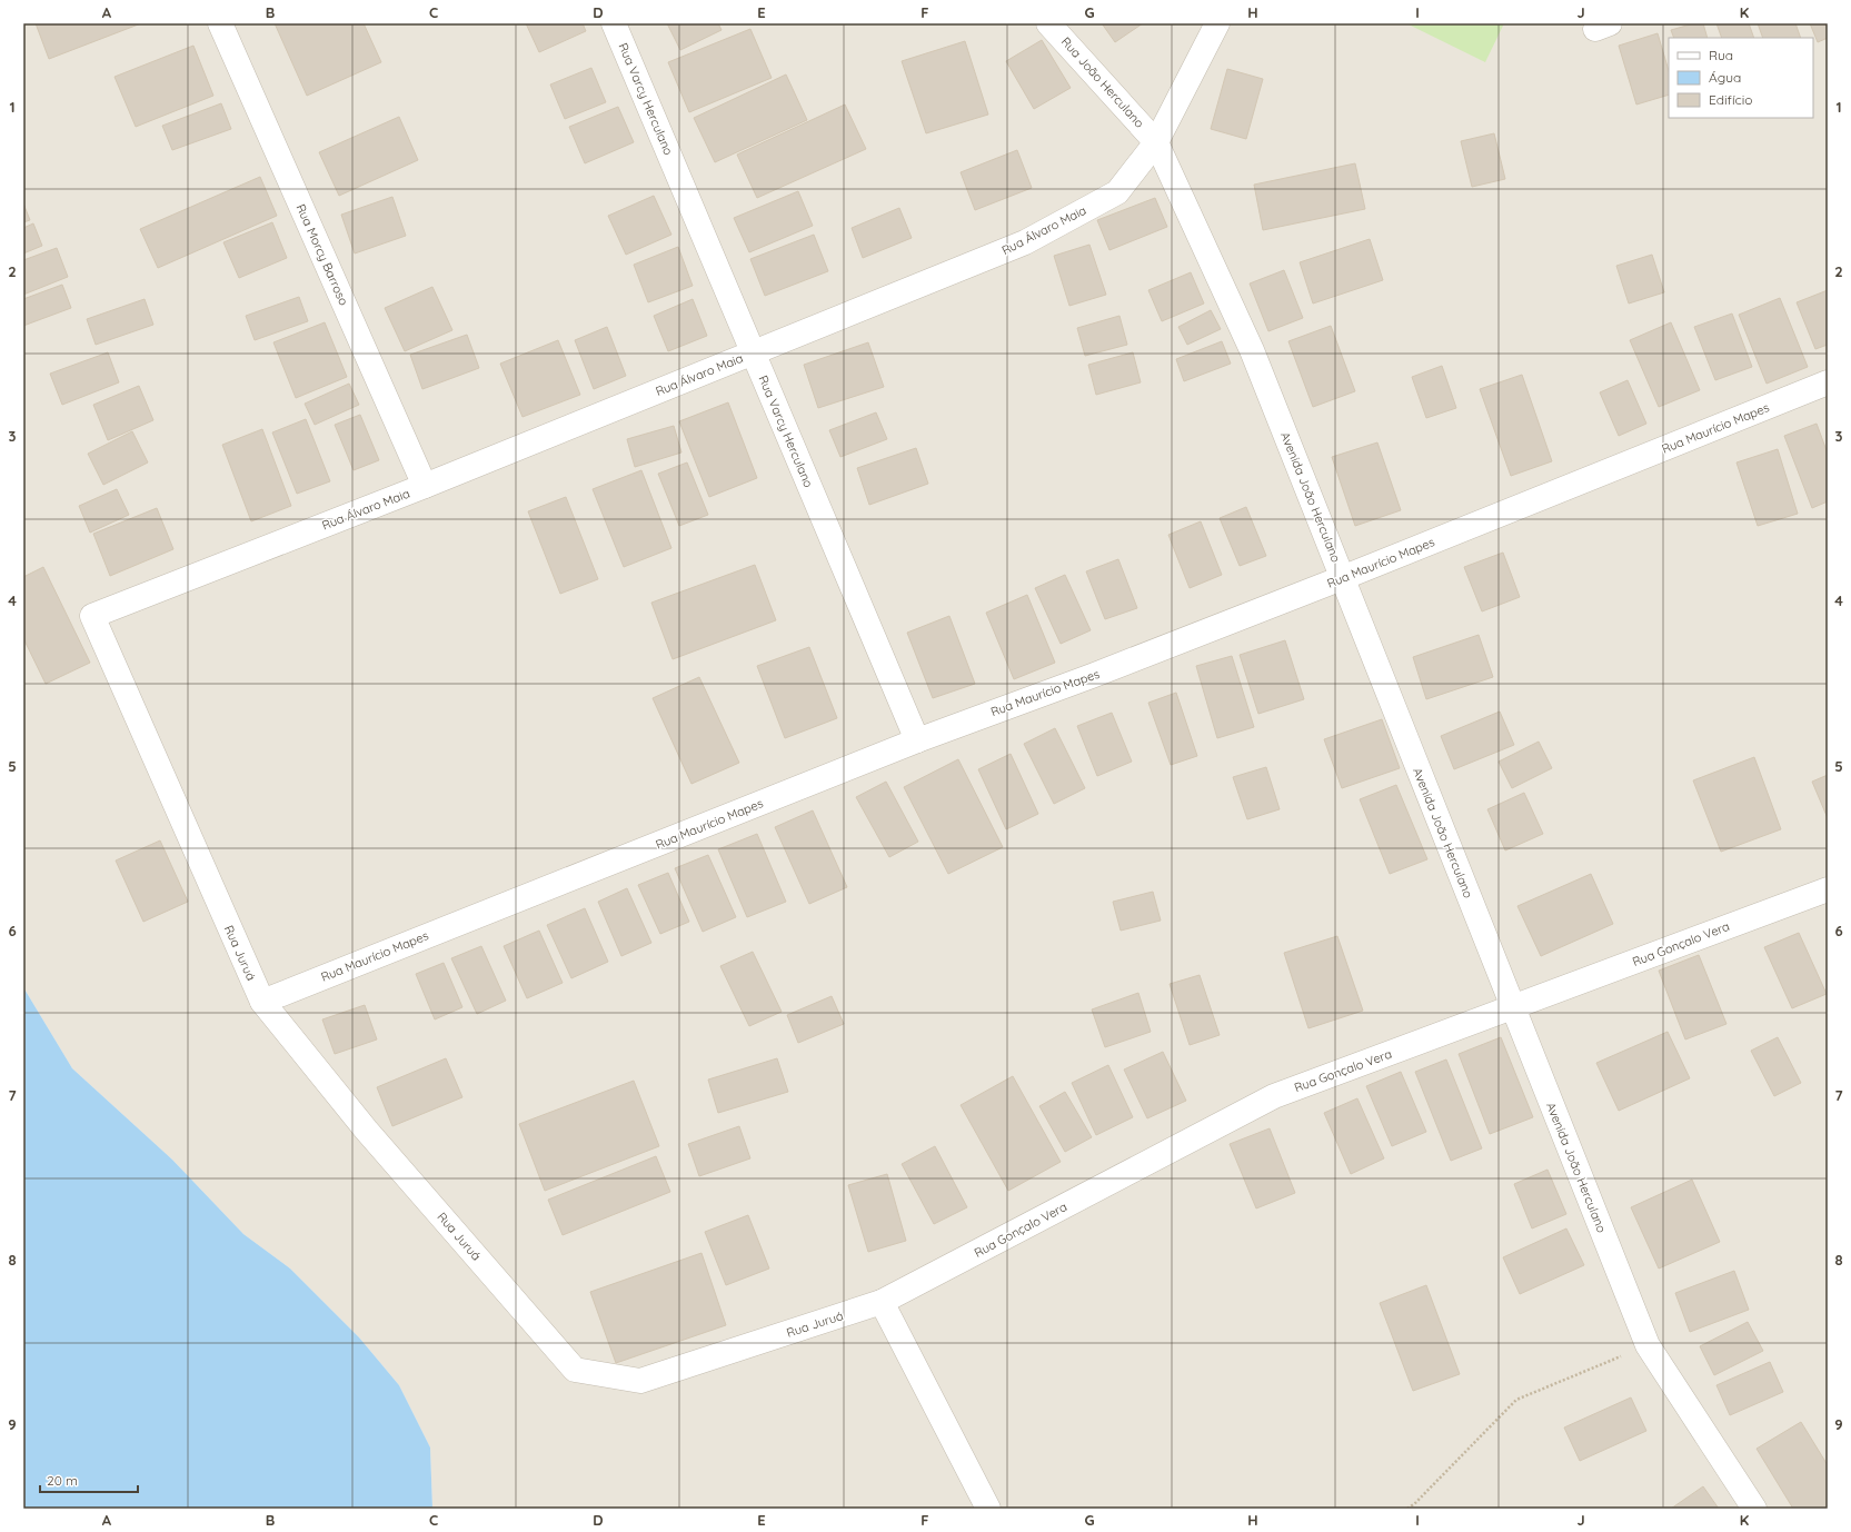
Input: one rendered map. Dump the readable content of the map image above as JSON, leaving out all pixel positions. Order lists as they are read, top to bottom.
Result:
{
  "streets": {
    "street": [
      "Rua João Herculano",
      "Rua Varcy Herculano",
      "Rua Álvaro Maia",
      "Rua Morcy Barroso",
      "Rua Maurício Mapes",
      "Avenida João Herculano",
      "Rua Gonçalo Vera",
      "Rua Juruá"
    ]
  },
  "crossings": [
    ["Rua João Herculano", "Rua Álvaro Maia"],
    ["Rua João Herculano", "Avenida João Herculano"],
    ["Rua Varcy Herculano", "Rua Álvaro Maia"],
    ["Rua Varcy Herculano", "Rua Maurício Mapes"],
    ["Rua Álvaro Maia", "Rua Morcy Barroso"],
    ["Rua Álvaro Maia", "Avenida João Herculano"],
    ["Rua Álvaro Maia", "Rua Juruá"],
    ["Rua Maurício Mapes", "Avenida João Herculano"],
    ["Rua Maurício Mapes", "Rua Juruá"],
    ["Avenida João Herculano", "Rua Gonçalo Vera"],
    ["Rua Gonçalo Vera", "Rua Juruá"]
  ],
  "legend": ["Rua", "Água", "Edifício"],
  "scale_bar": "20 m",
  "grid": {
    "columns": [
      "A",
      "B",
      "C",
      "D",
      "E",
      "F",
      "G",
      "H",
      "I",
      "J",
      "K"
    ],
    "rows": [
      "1",
      "2",
      "3",
      "4",
      "5",
      "6",
      "7",
      "8",
      "9"
    ]
  }
}
